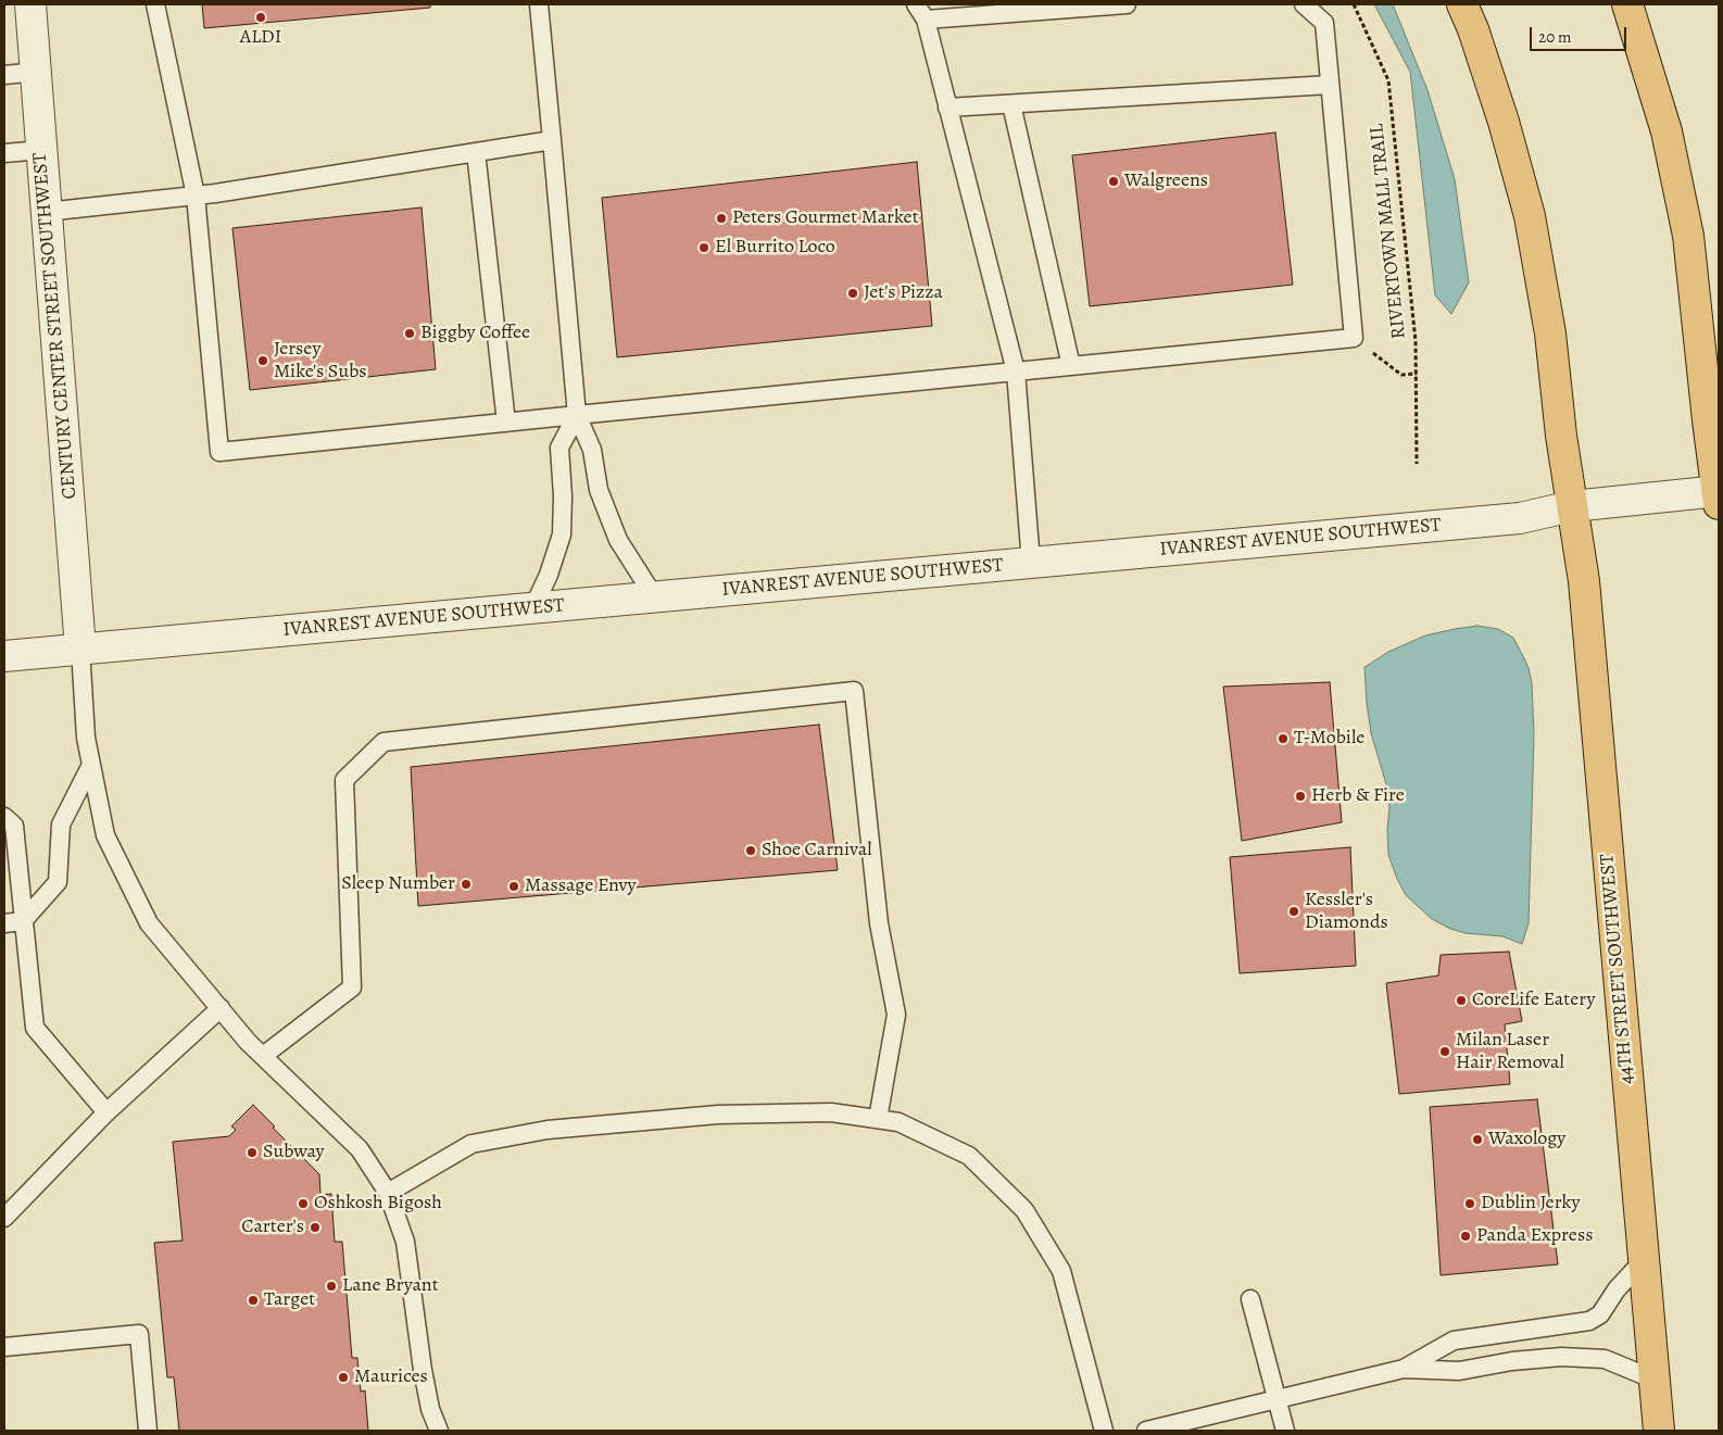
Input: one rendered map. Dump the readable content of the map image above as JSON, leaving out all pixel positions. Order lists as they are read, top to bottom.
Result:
{
  "streets": {
    "main road": ["44TH STREET SOUTHWEST"],
    "street": ["CENTURY CENTER STREET SOUTHWEST", "IVANREST AVENUE SOUTHWEST"],
    "path": ["RIVERTOWN MALL TRAIL"]
  },
  "crossings": [
    ["CENTURY CENTER STREET SOUTHWEST", "IVANREST AVENUE SOUTHWEST"],
    ["IVANREST AVENUE SOUTHWEST", "44TH STREET SOUTHWEST"]
  ],
  "places": [
    "ALDI",
    "Walgreens",
    "Peters Gourmet Market",
    "El Burrito Loco",
    "Jet's Pizza",
    "Biggby Coffee",
    "Jersey Mike's Subs",
    "T-Mobile",
    "Herb & Fire",
    "Shoe Carnival",
    "Sleep Number",
    "Massage Envy",
    "Kessler's Diamonds",
    "CoreLife Eatery",
    "Milan Laser Hair Removal",
    "Waxology",
    "Subway",
    "Oshkosh Bigosh",
    "Dublin Jerky",
    "Carter's",
    "Panda Express",
    "Lane Bryant",
    "Target",
    "Maurices"
  ],
  "scale_bar": "20 m"
}
